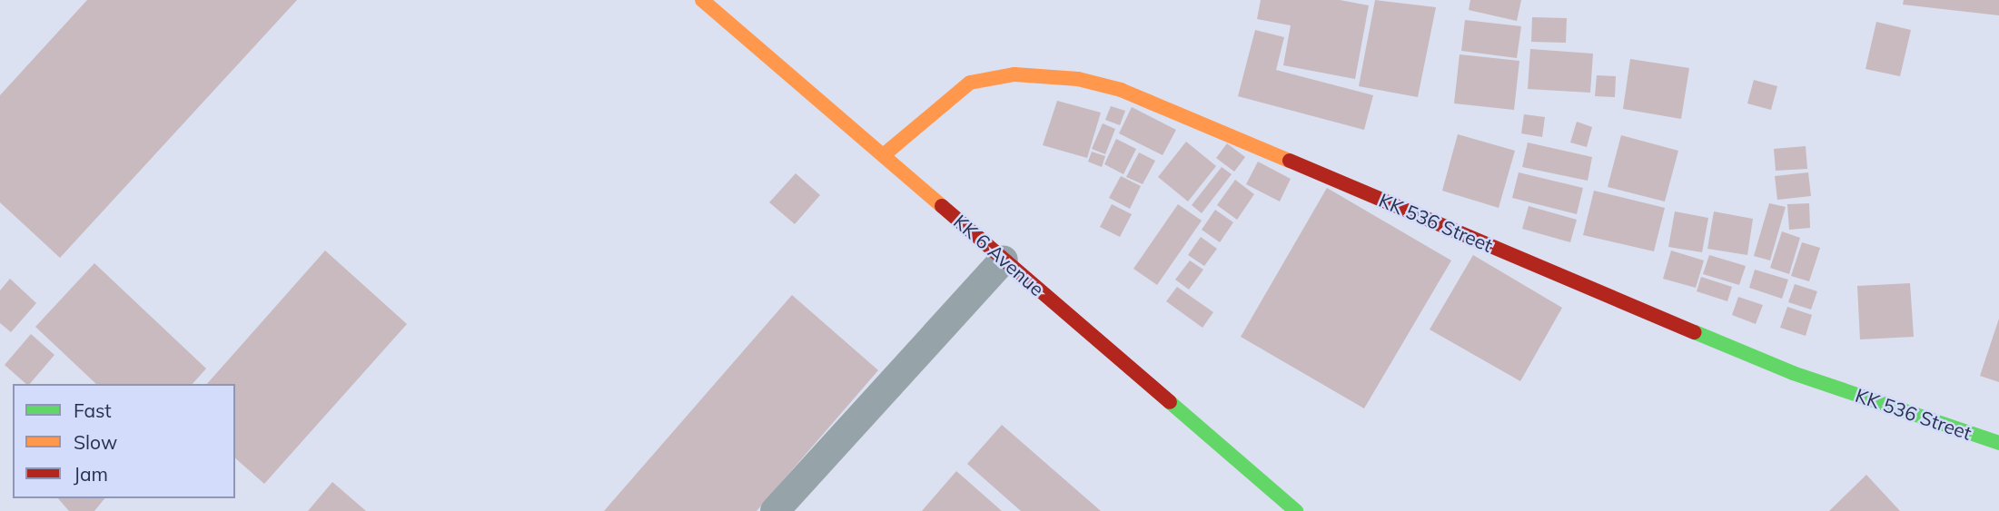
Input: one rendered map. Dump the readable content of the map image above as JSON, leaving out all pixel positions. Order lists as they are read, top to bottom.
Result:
{
  "streets": {
    "street": ["KK 536 Street", "KK 6 Avenue"]
  },
  "crossings": [
    ["KK 536 Street", "KK 6 Avenue"]
  ],
  "legend": ["Fast", "Slow", "Jam"]
}
